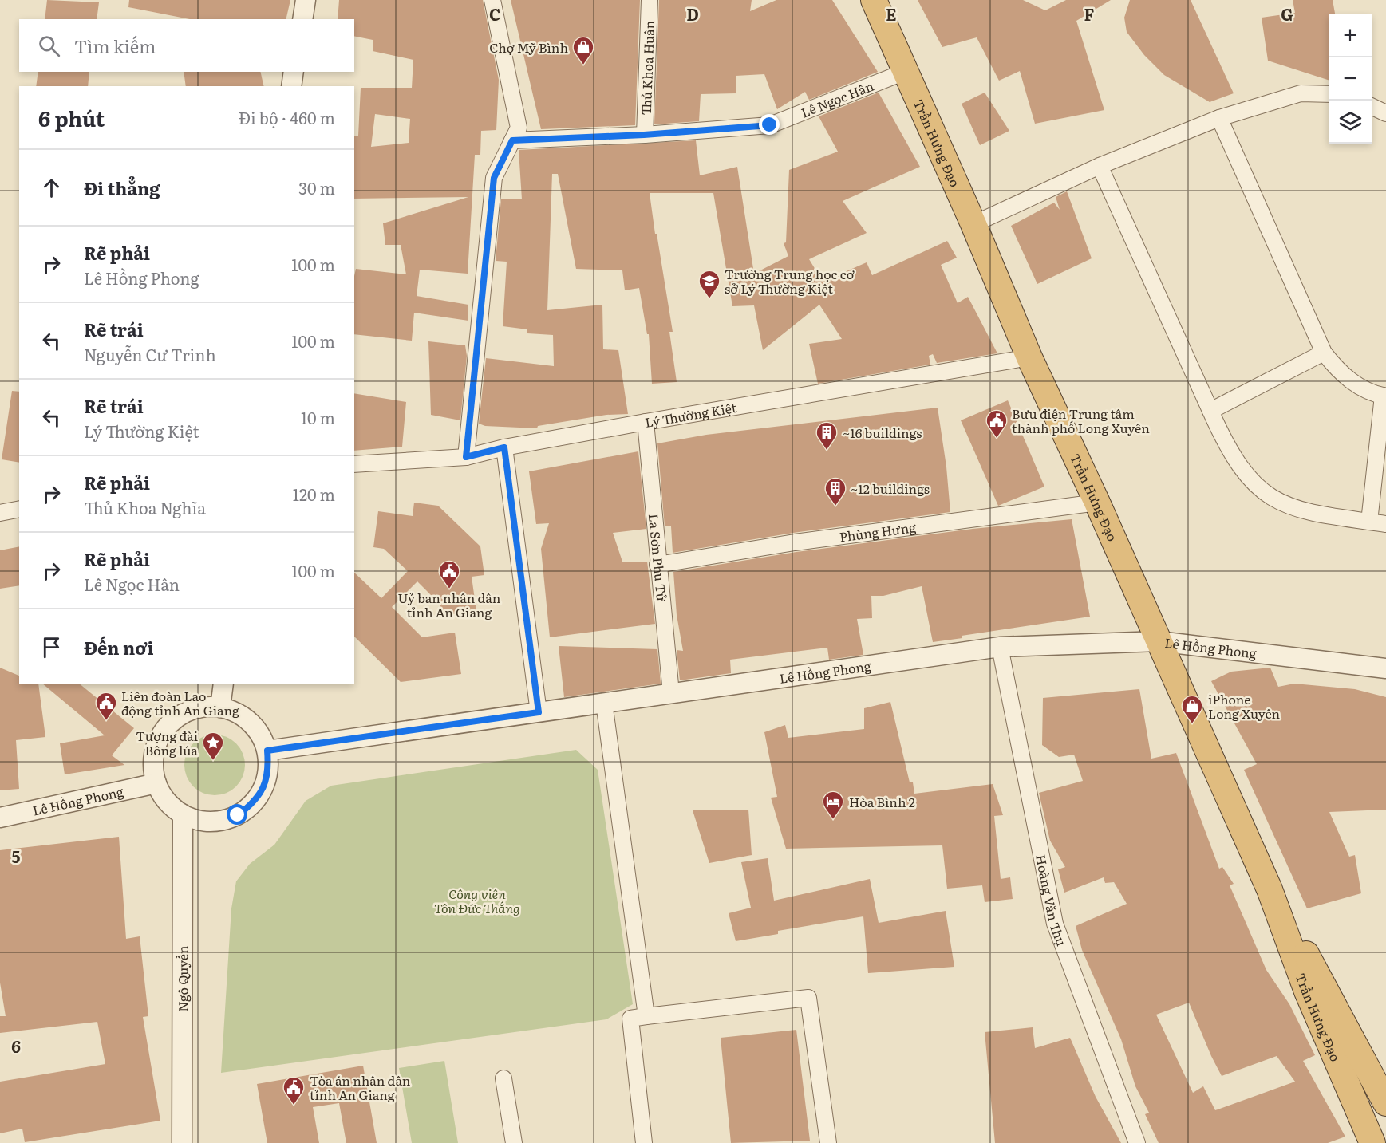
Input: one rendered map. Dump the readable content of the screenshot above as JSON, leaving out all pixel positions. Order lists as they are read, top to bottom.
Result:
{
  "streets": {
    "highway": ["Trần Hưng Đạo"],
    "street": [
      "Thủ Khoa Huân",
      "Lê Ngọc Hân",
      "Lý Thường Kiệt",
      "Phùng Hưng",
      "La Sơn Phu Tử",
      "Lê Hồng Phong",
      "Hoàng Văn Thụ",
      "Ngô Quyền"
    ]
  },
  "crossings": [
    ["Thủ Khoa Huân", "Lê Ngọc Hân"],
    ["Lê Ngọc Hân", "Trần Hưng Đạo"],
    ["Trần Hưng Đạo", "Lý Thường Kiệt"],
    ["Trần Hưng Đạo", "Phùng Hưng"],
    ["Trần Hưng Đạo", "Lê Hồng Phong"],
    ["Lý Thường Kiệt", "La Sơn Phu Tử"],
    ["Phùng Hưng", "La Sơn Phu Tử"],
    ["La Sơn Phu Tử", "Lê Hồng Phong"],
    ["Lê Hồng Phong", "Hoàng Văn Thụ"],
    ["Lê Hồng Phong", "Ngô Quyền"]
  ],
  "parks": ["Công viên Tôn Đức Thắng"],
  "places": {
    "shop": ["Chợ Mỹ Bình", "iPhone Long Xuyên"],
    "school or university": ["Trường Trung học cơ sở Lý Thường Kiệt"],
    "public building": [
      "Bưu điện Trung tâm thành phố Long Xuyên",
      "Uỷ ban nhân dân tỉnh An Giang",
      "Liên đoàn Lao động tỉnh An Giang",
      "Tòa án nhân dân tỉnh An Giang"
    ],
    "building": ["~16 buildings", "~12 buildings"],
    "place": ["Tượng đài Bông lúa"],
    "hotel": ["Hòa Bình 2"]
  },
  "page": {
    "map_buttons": ["+", "−"],
    "search": "Tìm kiếm",
    "heading": ["6 phút", "Đi bộ · 460 m"],
    "list": [
      ["Đi thẳng", "30 m"],
      ["Rẽ phải", "Lê Hồng Phong", "100 m"],
      ["Rẽ trái", "Nguyễn Cư Trinh", "100 m"],
      ["Rẽ trái", "Lý Thường Kiệt", "10 m"],
      ["Rẽ phải", "Thủ Khoa Nghĩa", "120 m"],
      ["Rẽ phải", "Lê Ngọc Hân", "100 m"],
      "Đến nơi"
    ]
  },
  "grid": {
    "columns": [
      "C",
      "D",
      "E",
      "F",
      "G"
    ],
    "rows": ["5", "6"]
  }
}
